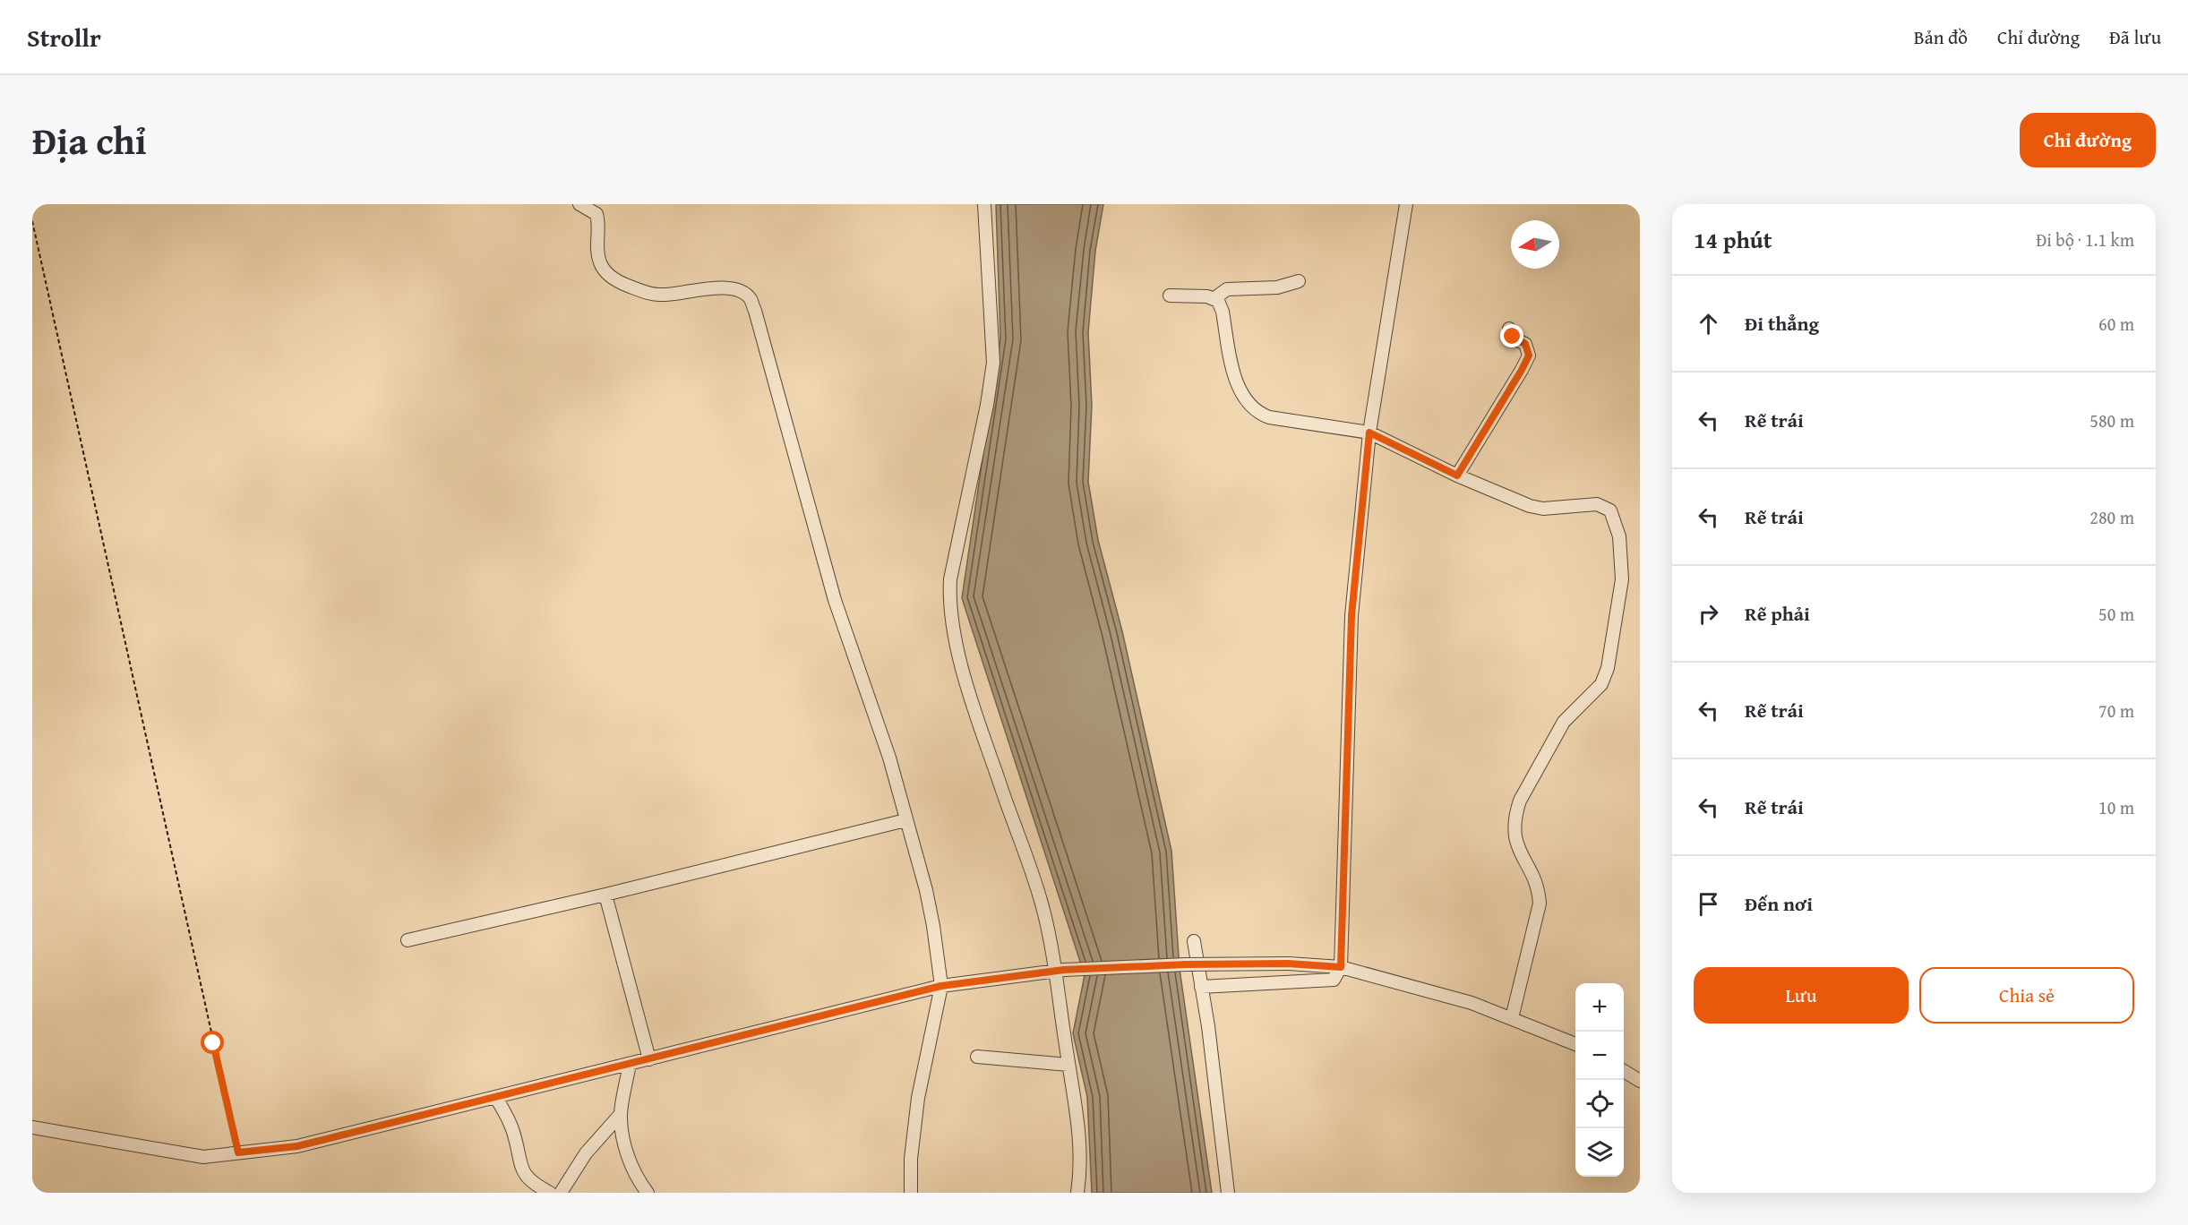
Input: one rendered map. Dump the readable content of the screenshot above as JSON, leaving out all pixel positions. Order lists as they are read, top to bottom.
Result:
{
  "north": "left",
  "page": {
    "header": "Strollr",
    "nav": ["Bản đồ", "Chỉ đường", "Đã lưu"],
    "title": "Địa chỉ",
    "buttons": [
      "Chỉ đường",
      ["Lưu", "Chia sẻ"]
    ],
    "heading": ["14 phút", "Đi bộ · 1.1 km"],
    "list": [
      ["Đi thẳng", "60 m"],
      ["Rẽ trái", "580 m"],
      ["Rẽ trái", "280 m"],
      ["Rẽ phải", "50 m"],
      ["Rẽ trái", "70 m"],
      ["Rẽ trái", "10 m"],
      "Đến nơi"
    ],
    "map_buttons": ["+", "−"]
  }
}
